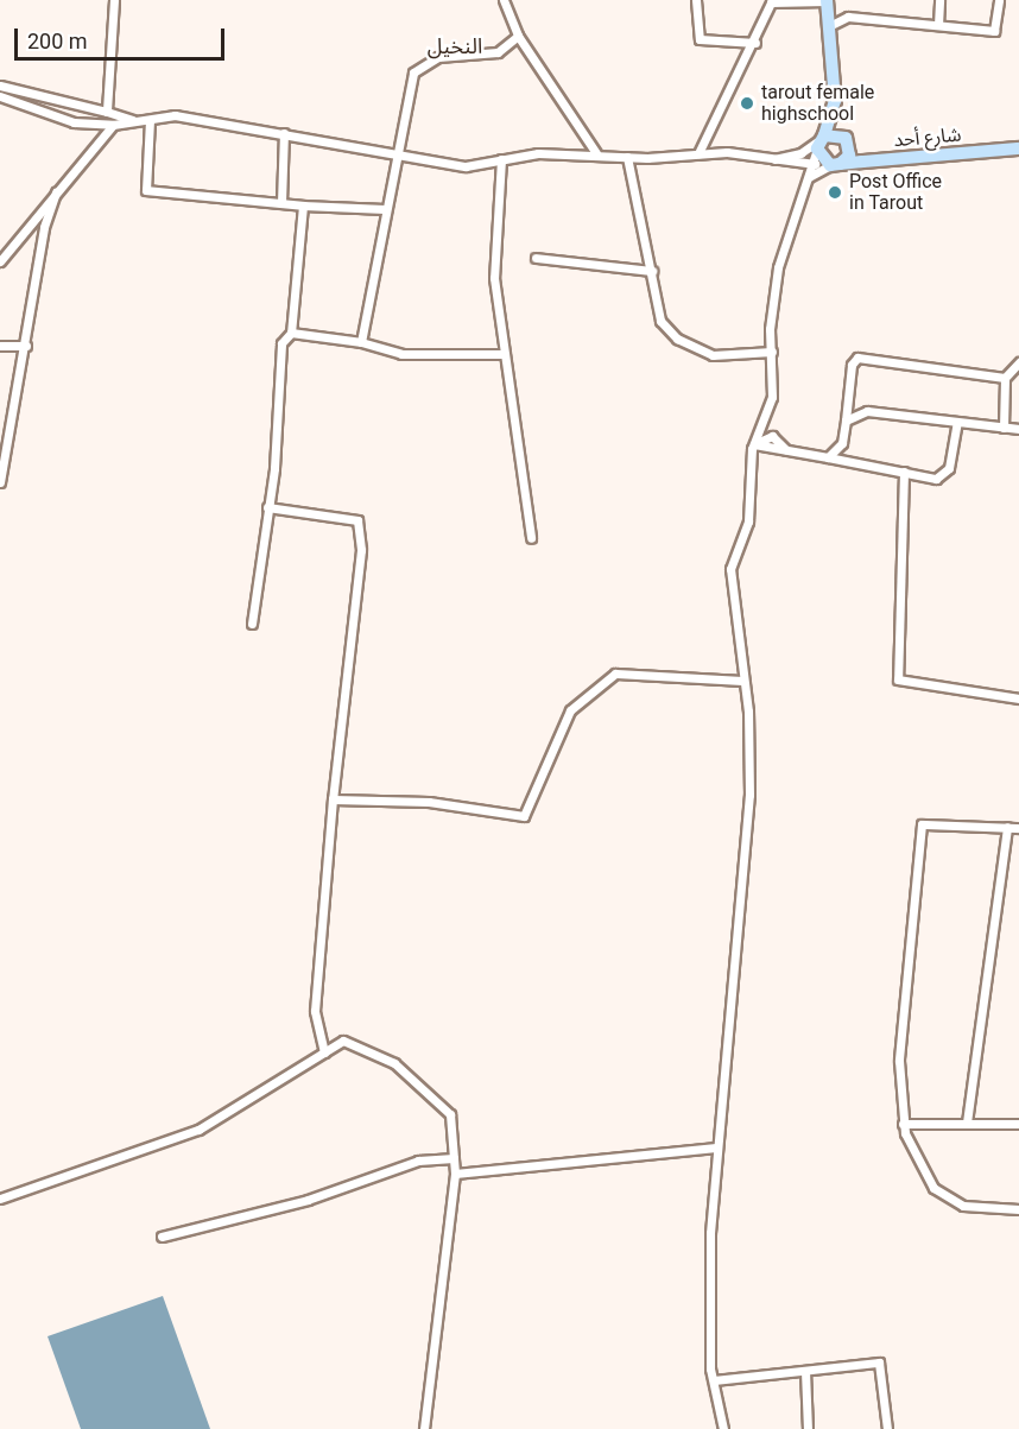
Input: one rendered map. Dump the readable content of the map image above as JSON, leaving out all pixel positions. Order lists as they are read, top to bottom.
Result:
{
  "streets": {
    "main road": ["شارع أحد"]
  },
  "districts": ["النخيل"],
  "places": ["tarout female highschool", "Post Office in Tarout"],
  "scale_bar": "200 m"
}
